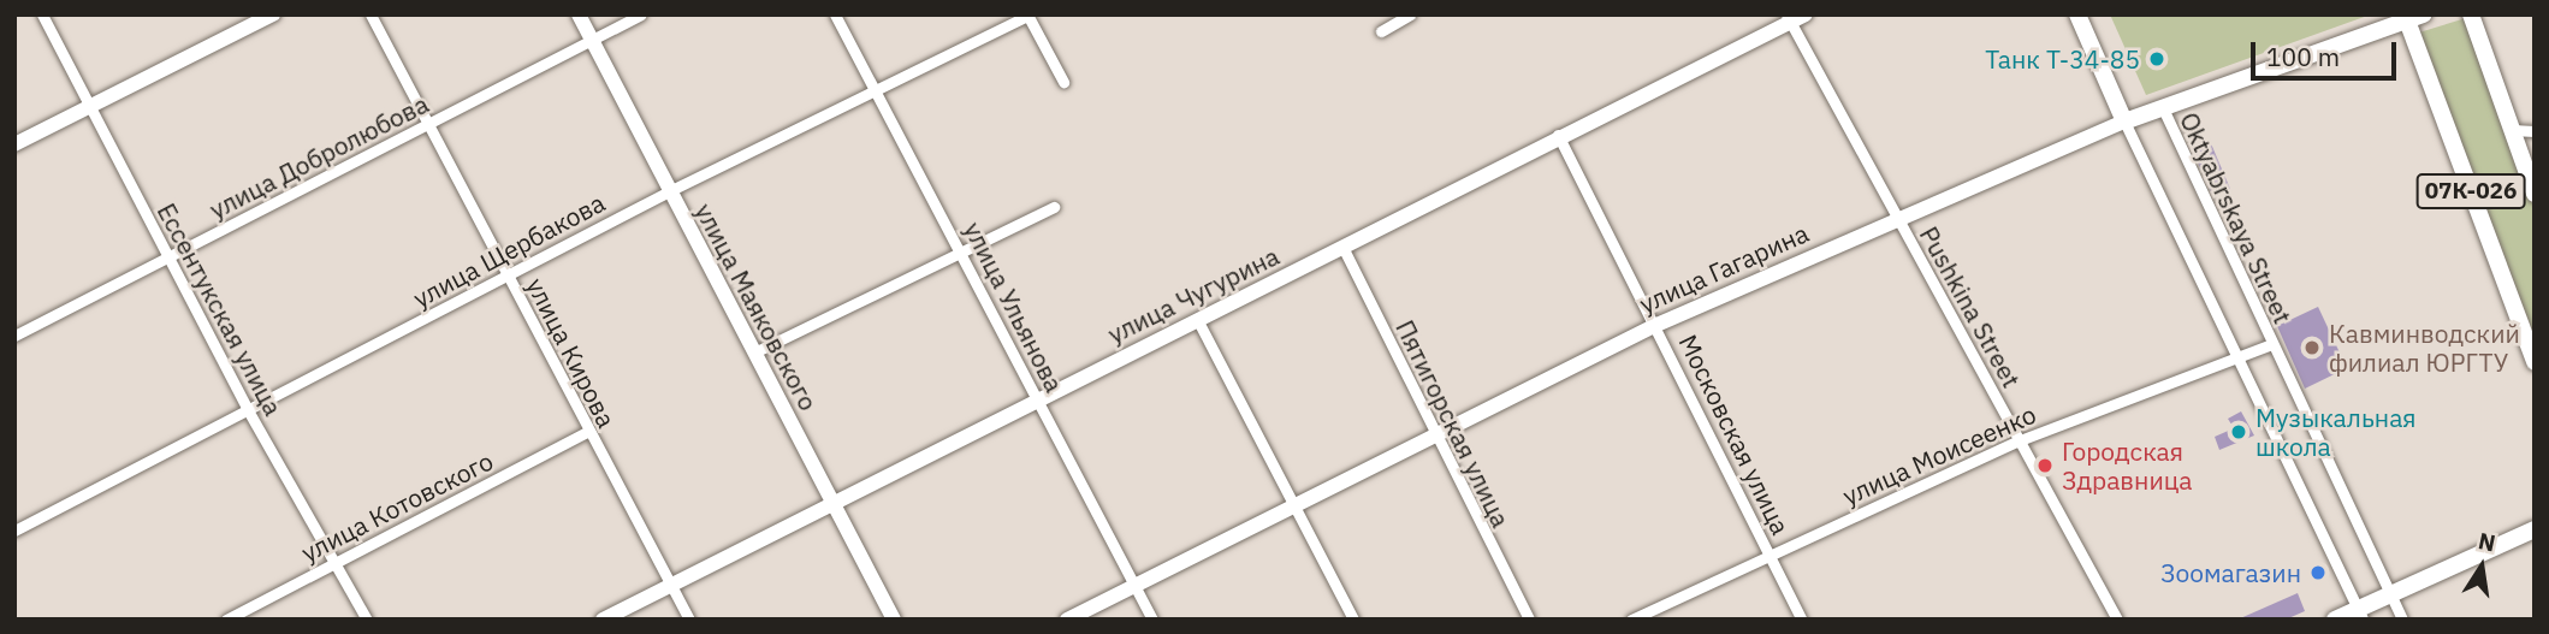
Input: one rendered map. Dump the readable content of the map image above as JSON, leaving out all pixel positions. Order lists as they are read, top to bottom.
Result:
{
  "streets": {
    "main road": ["07К-026", "улица Гагарина"],
    "street": [
      "улица Добролюбова",
      "Oktyabrskaya Street",
      "улица Щербакова",
      "улица Чугурина",
      "улица Маяковского",
      "улица Ульянова",
      "Pushkina Street",
      "Ессентукская улица",
      "улица Кирова",
      "Пятигорская улица",
      "Московская улица",
      "улица Моисеенко",
      "улица Котовского"
    ]
  },
  "crossings": [
    ["улица Добролюбова", "улица Маяковского"],
    ["улица Добролюбова", "Ессентукская улица"],
    ["улица Добролюбова", "улица Кирова"],
    ["07К-026", "улица Гагарина"],
    ["Oktyabrskaya Street", "улица Гагарина"],
    ["Oktyabrskaya Street", "улица Моисеенко"],
    ["улица Щербакова", "улица Маяковского"],
    ["улица Щербакова", "улица Ульянова"],
    ["улица Щербакова", "Ессентукская улица"],
    ["улица Щербакова", "улица Кирова"],
    ["улица Гагарина", "улица Ульянова"],
    ["улица Гагарина", "Pushkina Street"],
    ["улица Гагарина", "Пятигорская улица"],
    ["улица Гагарина", "Московская улица"],
    ["улица Чугурина", "улица Маяковского"],
    ["улица Чугурина", "улица Ульянова"],
    ["улица Чугурина", "Pushkina Street"],
    ["улица Чугурина", "улица Кирова"],
    ["улица Чугурина", "Пятигорская улица"],
    ["улица Чугурина", "Московская улица"],
    ["Pushkina Street", "улица Моисеенко"],
    ["Ессентукская улица", "улица Котовского"],
    ["улица Кирова", "улица Котовского"],
    ["Московская улица", "улица Моисеенко"]
  ],
  "places": [
    "Танк Т-34-85",
    "Кавминводский филиал ЮРГТУ",
    "Музыкальная школа",
    "Городская Здравница",
    "Зоомагазин"
  ],
  "scale_bar": "100 m",
  "north": "top"
}
